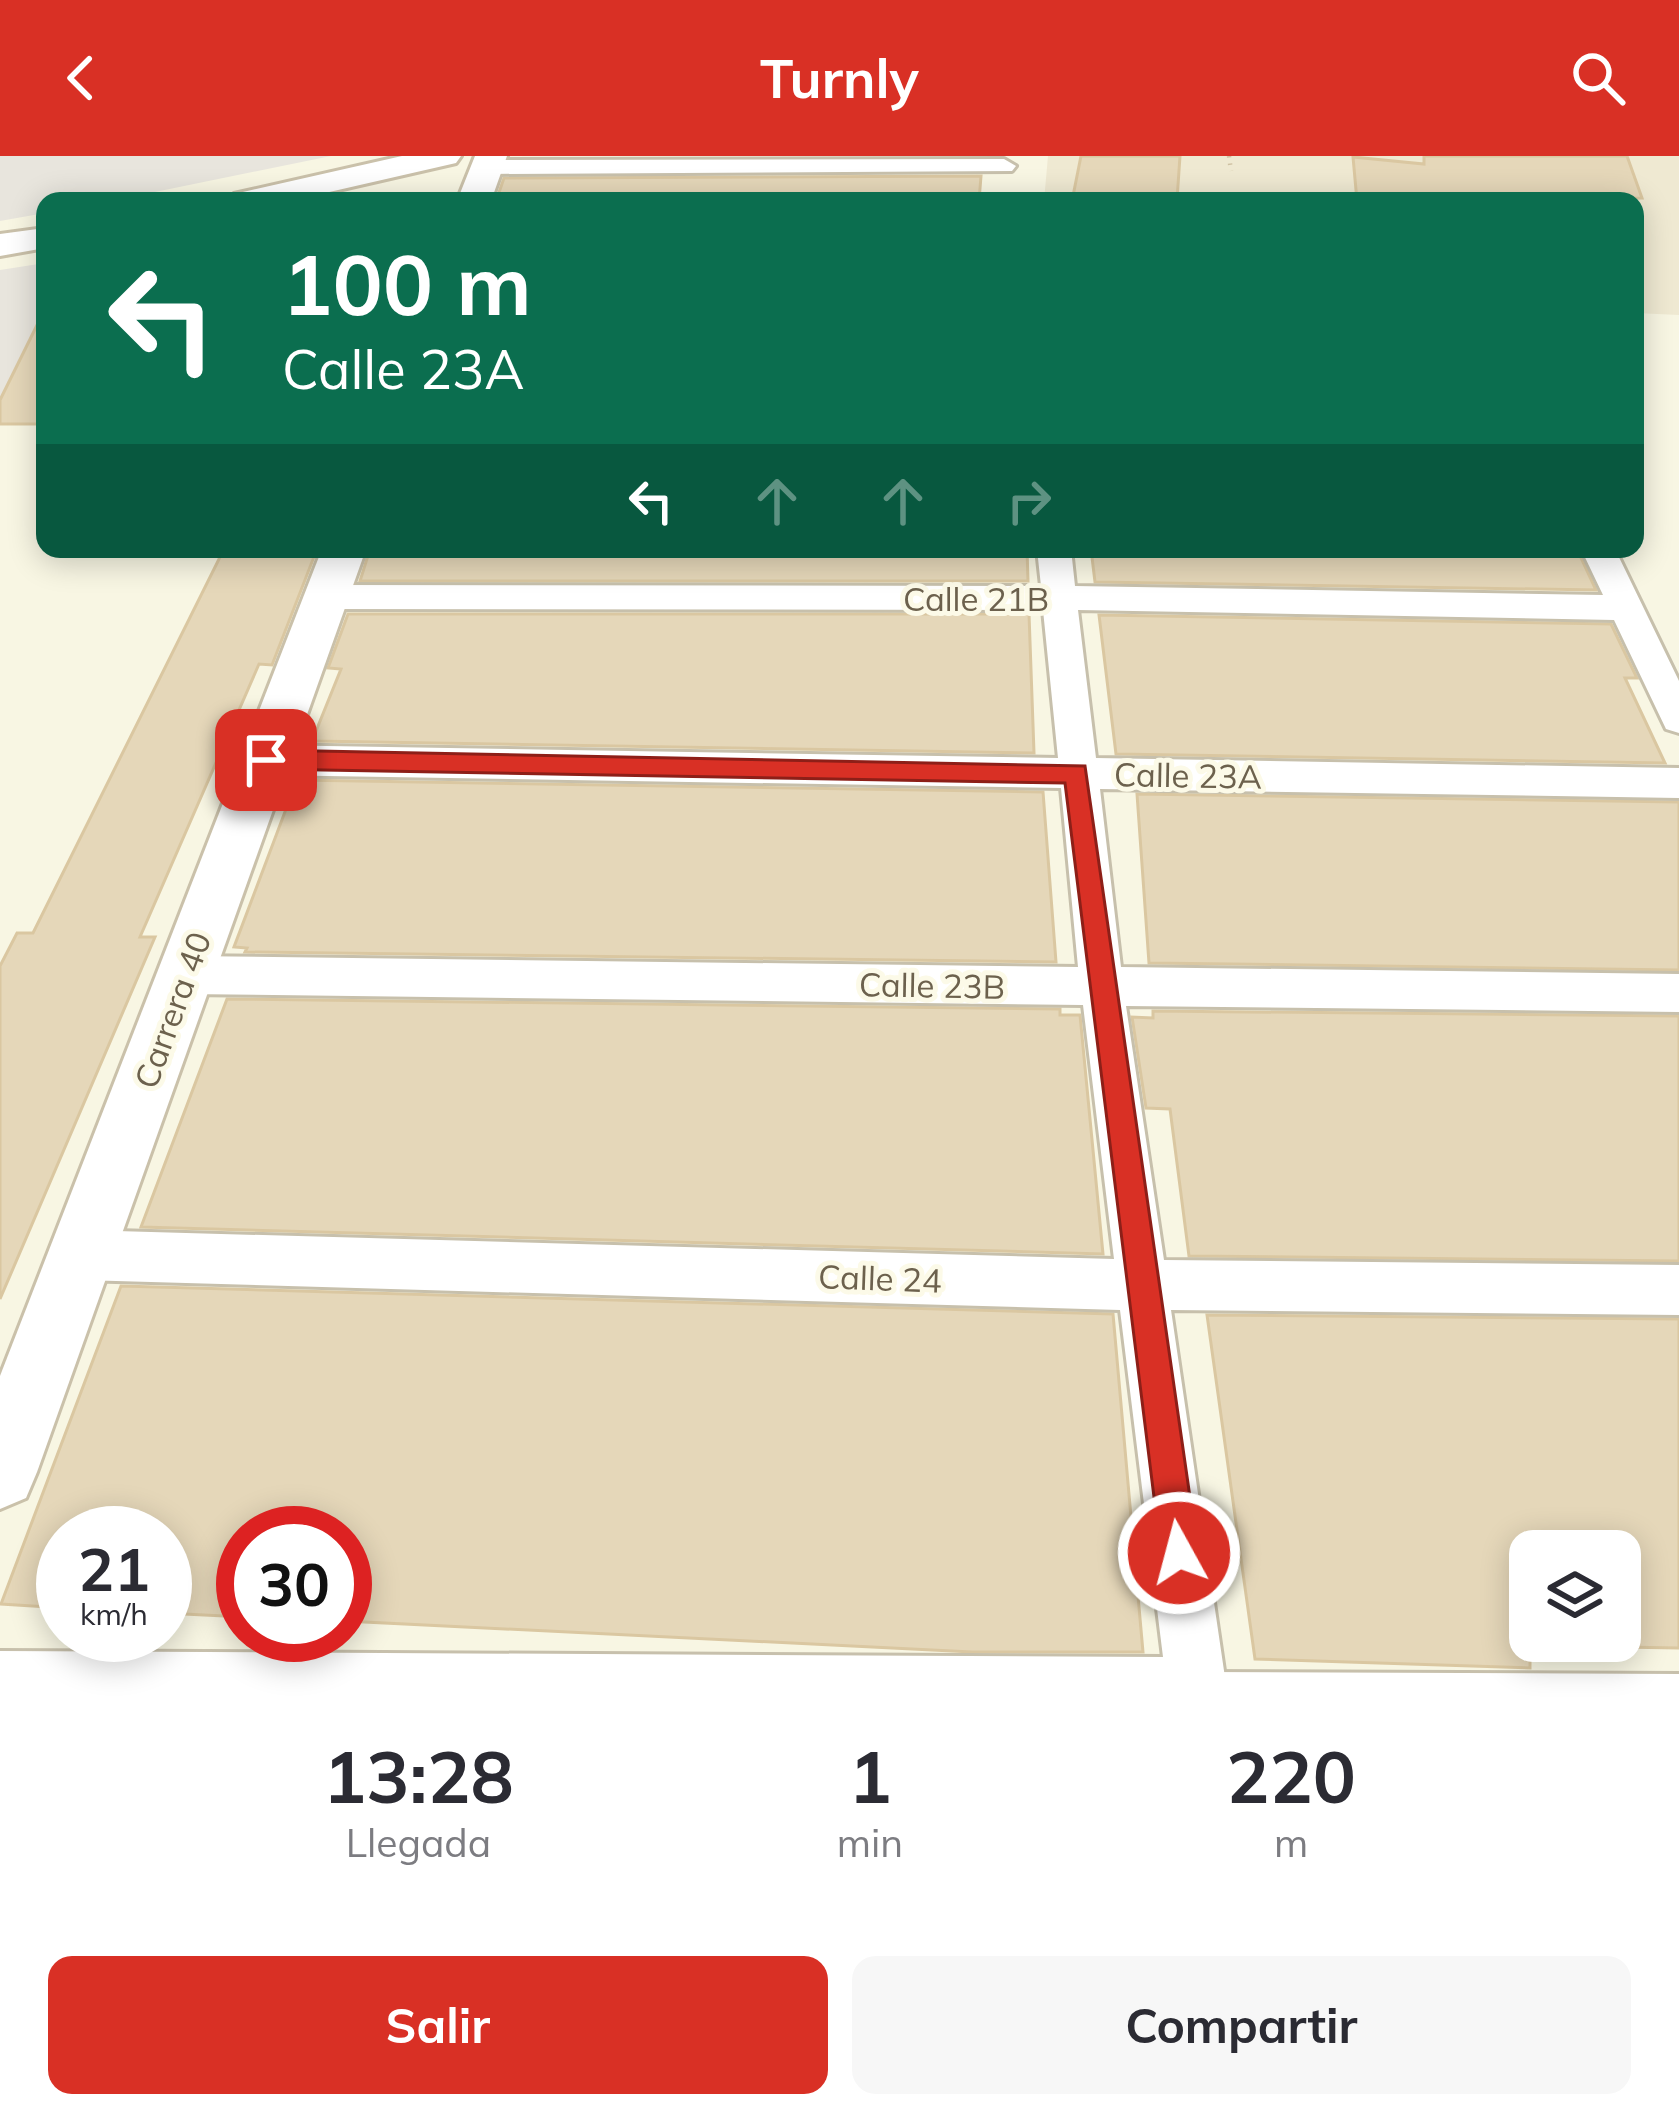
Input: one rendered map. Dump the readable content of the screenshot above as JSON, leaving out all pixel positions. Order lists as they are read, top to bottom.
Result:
{
  "streets": {
    "street": [
      "Calle 21B",
      "Calle 23A",
      "Calle 23B",
      "Carrera 40",
      "Calle 24"
    ]
  },
  "crossings": [
    ["Calle 21B", "Carrera 40"],
    ["Calle 23A", "Carrera 40"],
    ["Calle 23B", "Carrera 40"],
    ["Carrera 40", "Calle 24"]
  ],
  "page": {
    "header": "Turnly",
    "turn": ["100 m", "Calle 23A"],
    "speed": "21 km/h",
    "limit": "30",
    "eta": [
      "13:28",
      "Llegada",
      "1",
      "min",
      "220",
      "m"
    ],
    "buttons": ["Salir", "Compartir"]
  }
}
